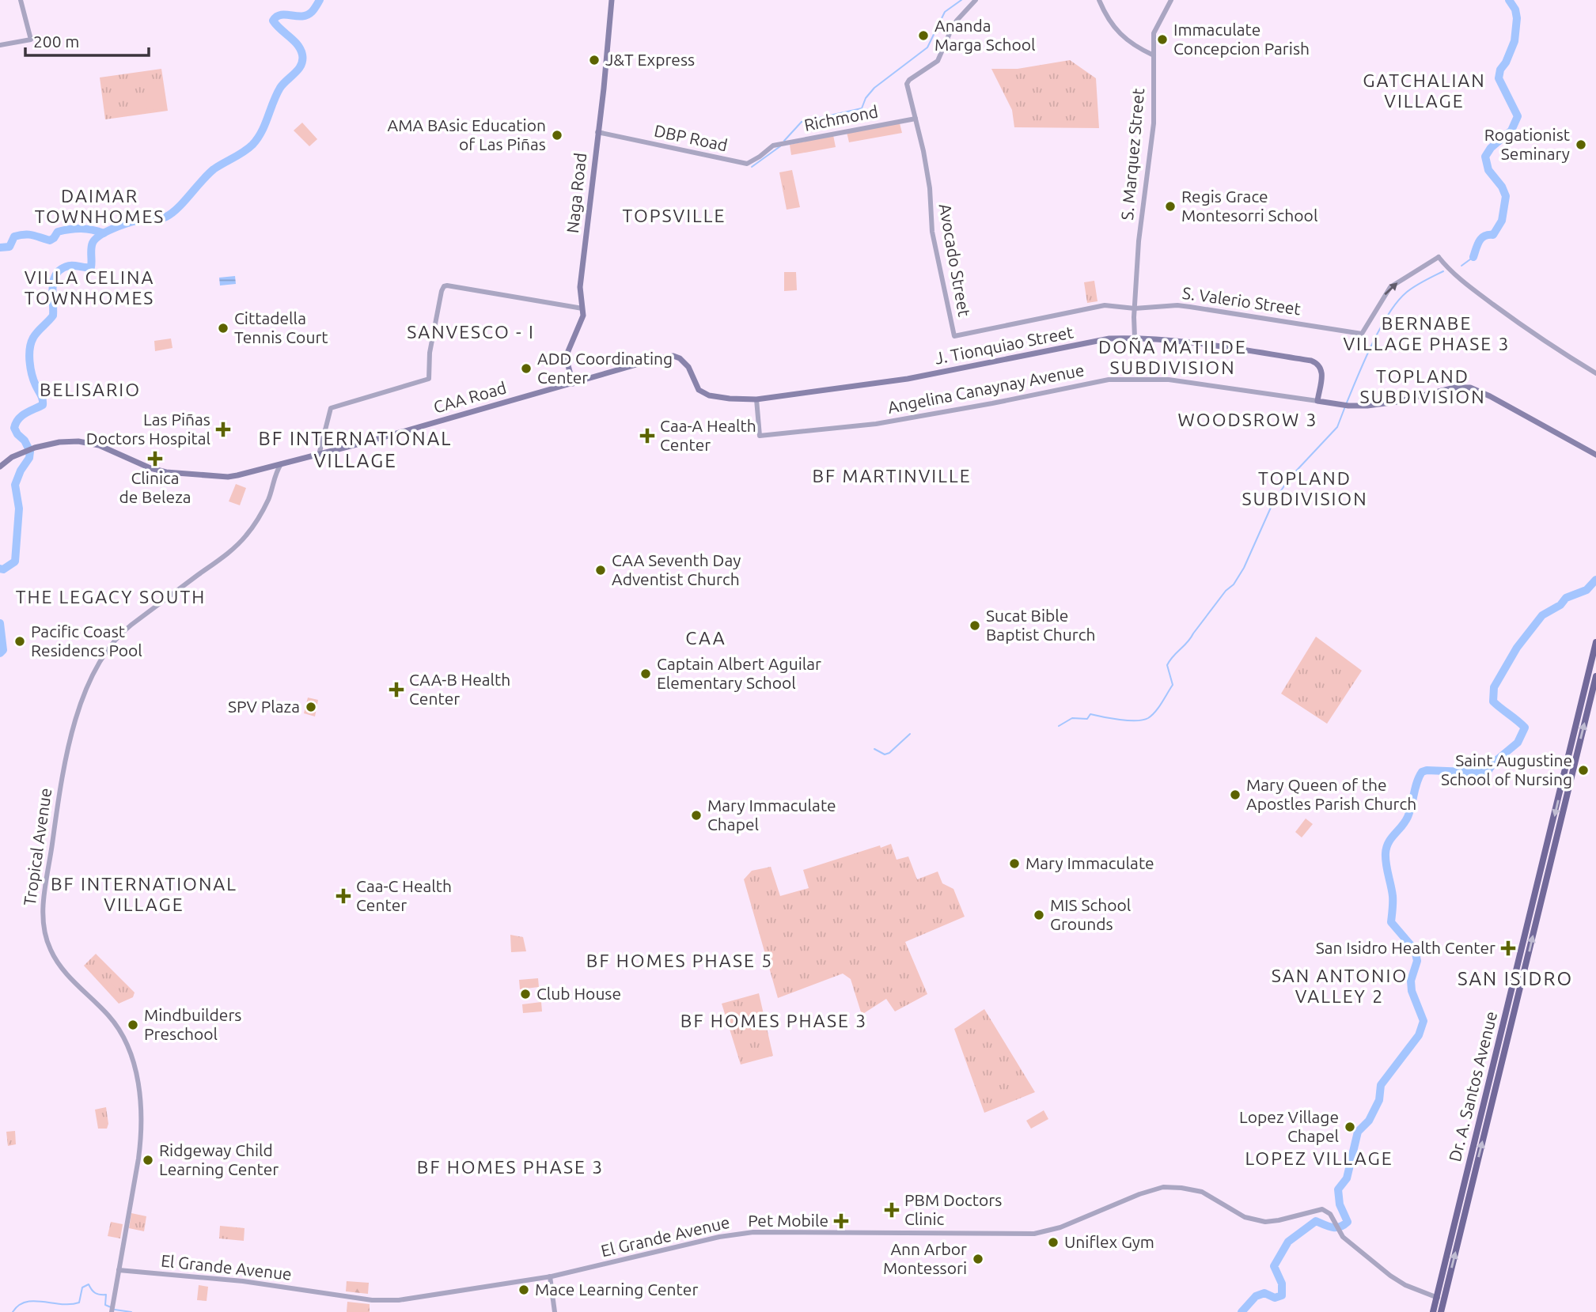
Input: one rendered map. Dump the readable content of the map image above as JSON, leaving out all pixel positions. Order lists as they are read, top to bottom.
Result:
{
  "streets": {
    "main road": [
      "Naga Road",
      "J. Tionquiao Street",
      "Angelina Canaynay Avenue",
      "CAA Road",
      "Dr. A. Santos Avenue"
    ],
    "street": [
      "Richmond",
      "DBP Road",
      "S. Marquez Street",
      "Avocado Street",
      "S. Valerio Street",
      "Tropical Avenue",
      "El Grande Avenue"
    ]
  },
  "crossings": [
    ["Richmond", "DBP Road"],
    ["Richmond", "Avocado Street"],
    ["DBP Road", "Naga Road"],
    ["S. Marquez Street", "S. Valerio Street"],
    ["S. Marquez Street", "J. Tionquiao Street"],
    ["Naga Road", "CAA Road"],
    ["Avocado Street", "S. Valerio Street"],
    ["J. Tionquiao Street", "Angelina Canaynay Avenue"],
    ["J. Tionquiao Street", "CAA Road"],
    ["CAA Road", "Tropical Avenue"],
    ["Tropical Avenue", "El Grande Avenue"],
    ["Dr. A. Santos Avenue", "El Grande Avenue"]
  ],
  "one_way": ["S. Valerio Street"],
  "districts": [
    "GATCHALIAN VILLAGE",
    "DAIMAR TOWNHOMES",
    "TOPSVILLE",
    "VILLA CELINA TOWNHOMES",
    "BERNABE VILLAGE PHASE 3",
    "SANVESCO - I",
    "DOÑA MATILDE SUBDIVISION",
    "TOPLAND SUBDIVISION",
    "BELISARIO",
    "WOODSROW 3",
    "BF INTERNATIONAL VILLAGE",
    "BF MARTINVILLE",
    "TOPLAND SUBDIVISION",
    "THE LEGACY SOUTH",
    "CAA",
    "BF INTERNATIONAL VILLAGE",
    "BF HOMES PHASE 5",
    "SAN ANTONIO VALLEY 2",
    "SAN ISIDRO",
    "BF HOMES PHASE 3",
    "LOPEZ VILLAGE",
    "BF HOMES PHASE 3"
  ],
  "places": {
    "other": [
      "Ananda Marga School",
      "Immaculate Concepcion Parish",
      "J&T Express",
      "AMA BAsic Education of Las Piñas",
      "Rogationist Seminary",
      "Regis Grace Montesorri School",
      "Cittadella Tennis Court",
      "ADD Coordinating Center",
      "CAA Seventh Day Adventist Church",
      "Sucat Bible Baptist Church",
      "Pacific Coast Residencs Pool",
      "Captain Albert Aguilar Elementary School",
      "SPV Plaza",
      "Saint Augustine School of Nursing",
      "Mary Queen of the Apostles Parish Church",
      "Mary Immaculate Chapel",
      "Mary Immaculate",
      "MIS School Grounds",
      "Club House",
      "Mindbuilders Preschool",
      "Lopez Village Chapel",
      "Ridgeway Child Learning Center",
      "Uniflex Gym",
      "Ann Arbor Montessori",
      "Mace Learning Center"
    ],
    "health": [
      "Las Piñas Doctors Hospital",
      "Caa-A Health Center",
      "Clinica de Beleza",
      "CAA-B Health Center",
      "Caa-C Health Center",
      "San Isidro Health Center",
      "PBM Doctors Clinic",
      "Pet Mobile"
    ]
  },
  "scale_bar": "200 m"
}
